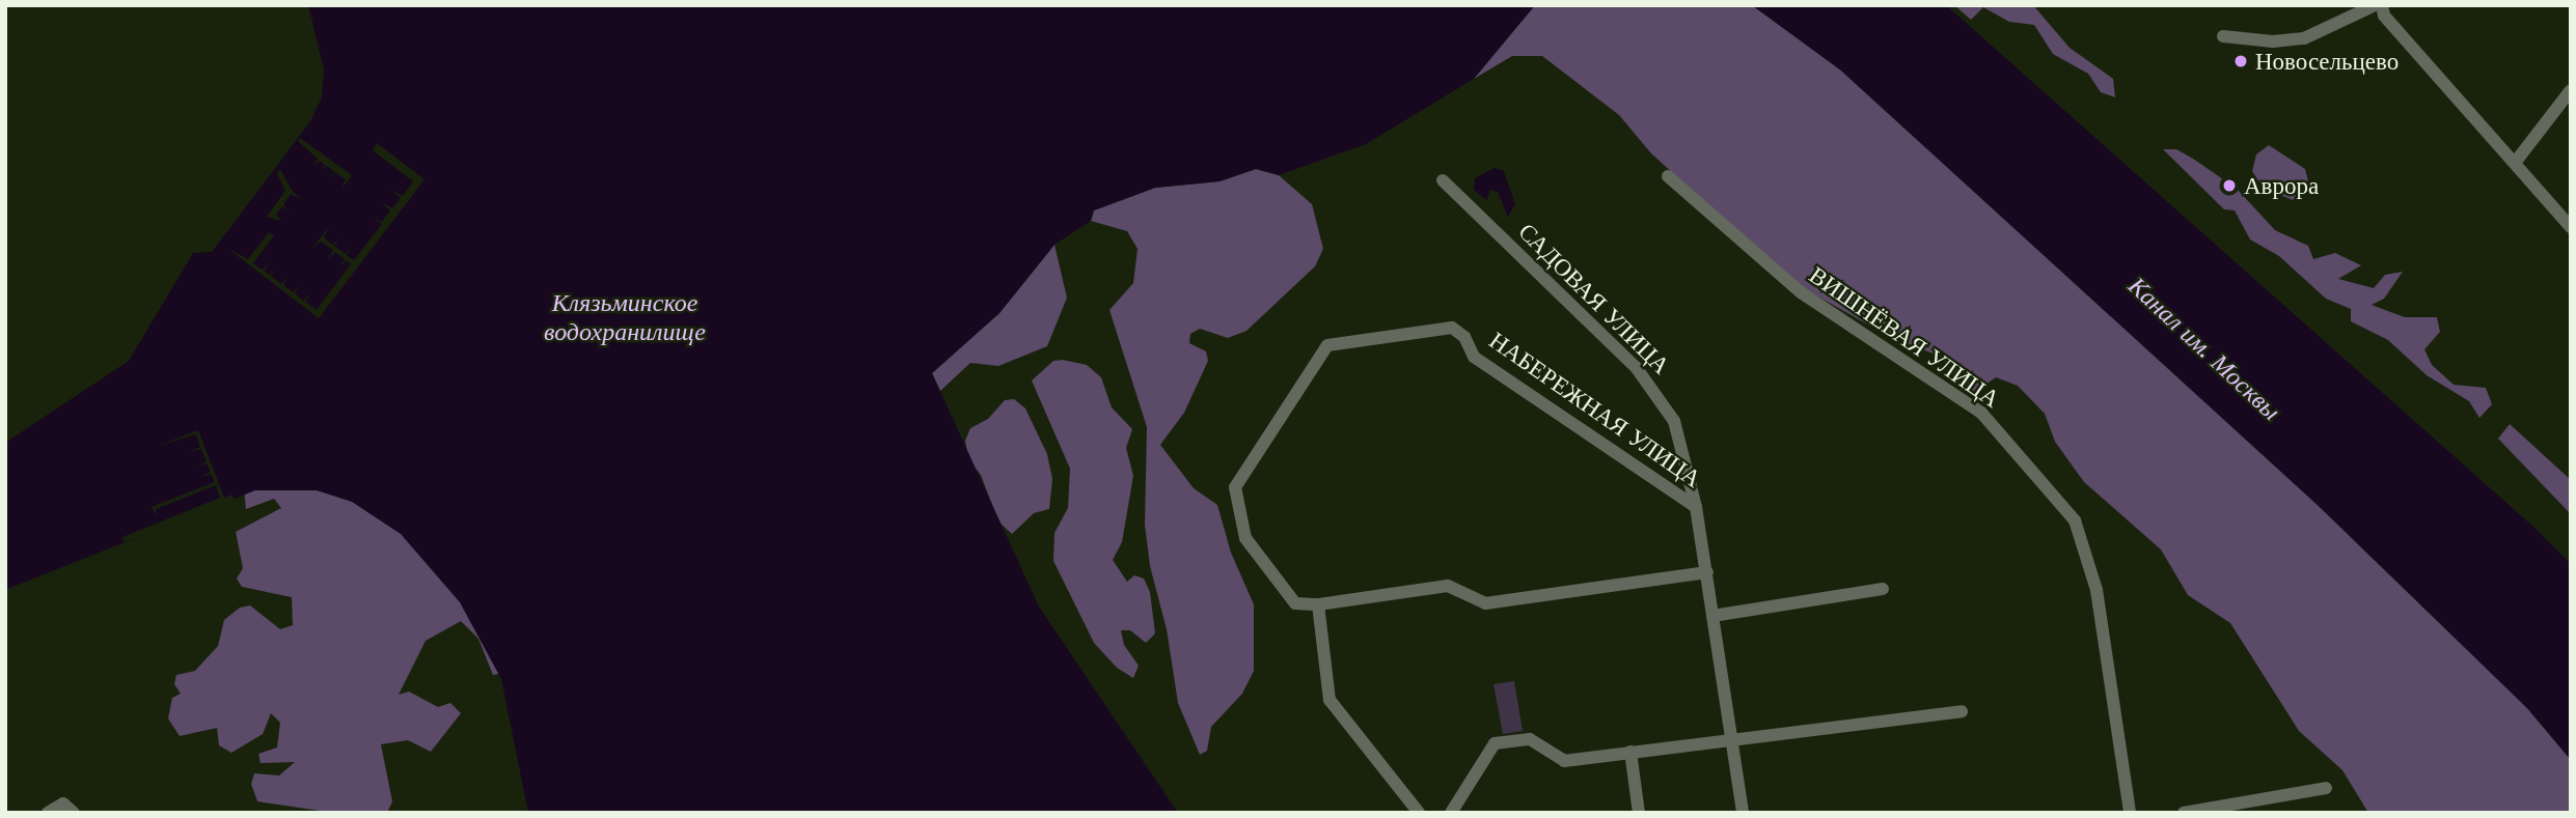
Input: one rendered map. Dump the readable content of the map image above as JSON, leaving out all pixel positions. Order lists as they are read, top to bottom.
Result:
{
  "streets": {
    "street": ["САДОВАЯ УЛИЦА", "ВИШНЁВАЯ УЛИЦА", "НАБЕРЕЖНАЯ УЛИЦА"]
  },
  "crossings": [
    ["САДОВАЯ УЛИЦА", "НАБЕРЕЖНАЯ УЛИЦА"]
  ],
  "water": ["Клязьминское водохранилище", "Канал им. Москвы"],
  "places": ["Новосельцево", "Аврора"]
}
